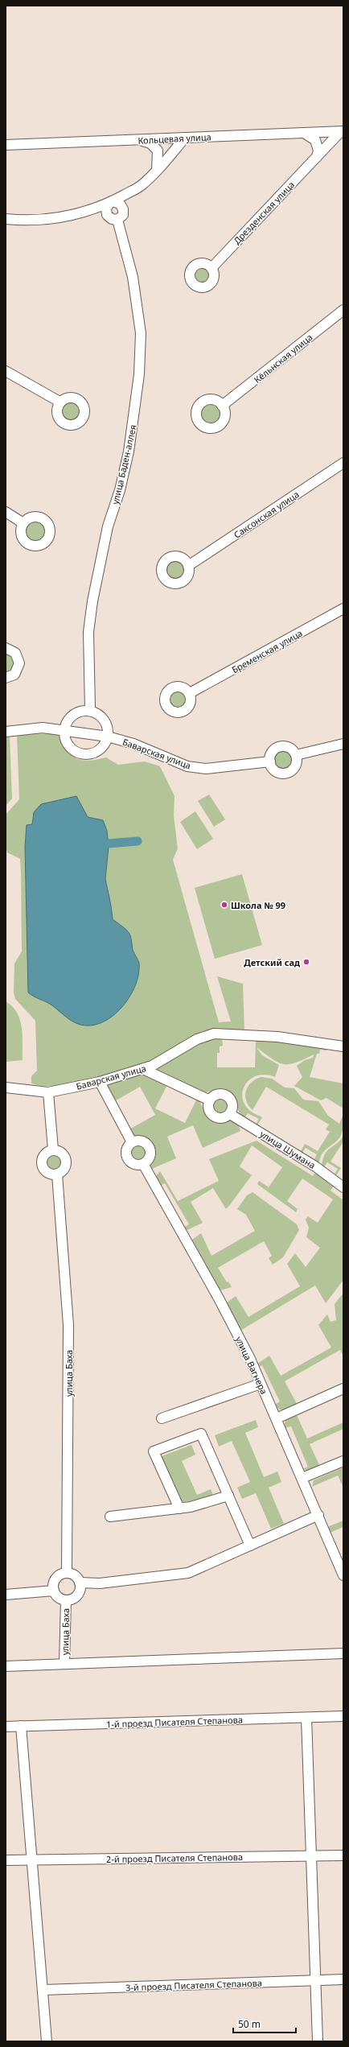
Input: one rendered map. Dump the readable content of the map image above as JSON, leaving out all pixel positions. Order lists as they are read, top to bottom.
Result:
{
  "streets": {
    "street": [
      "Кольцевая улица",
      "Дрезденская улица",
      "Кёльнская улица",
      "улица Баден-аллея",
      "Саксонская улица",
      "Бременская улица",
      "Баварская улица",
      "улица Шумана",
      "улица Вагнера",
      "улица Баха",
      "1-й проезд Писателя Степанова",
      "2-й проезд Писателя Степанова",
      "3-й проезд Писателя Степанова"
    ]
  },
  "crossings": [
    ["Кольцевая улица", "Дрезденская улица"]
  ],
  "places": ["Школа № 99", "Детский сад"],
  "scale_bar": "50 m"
}
